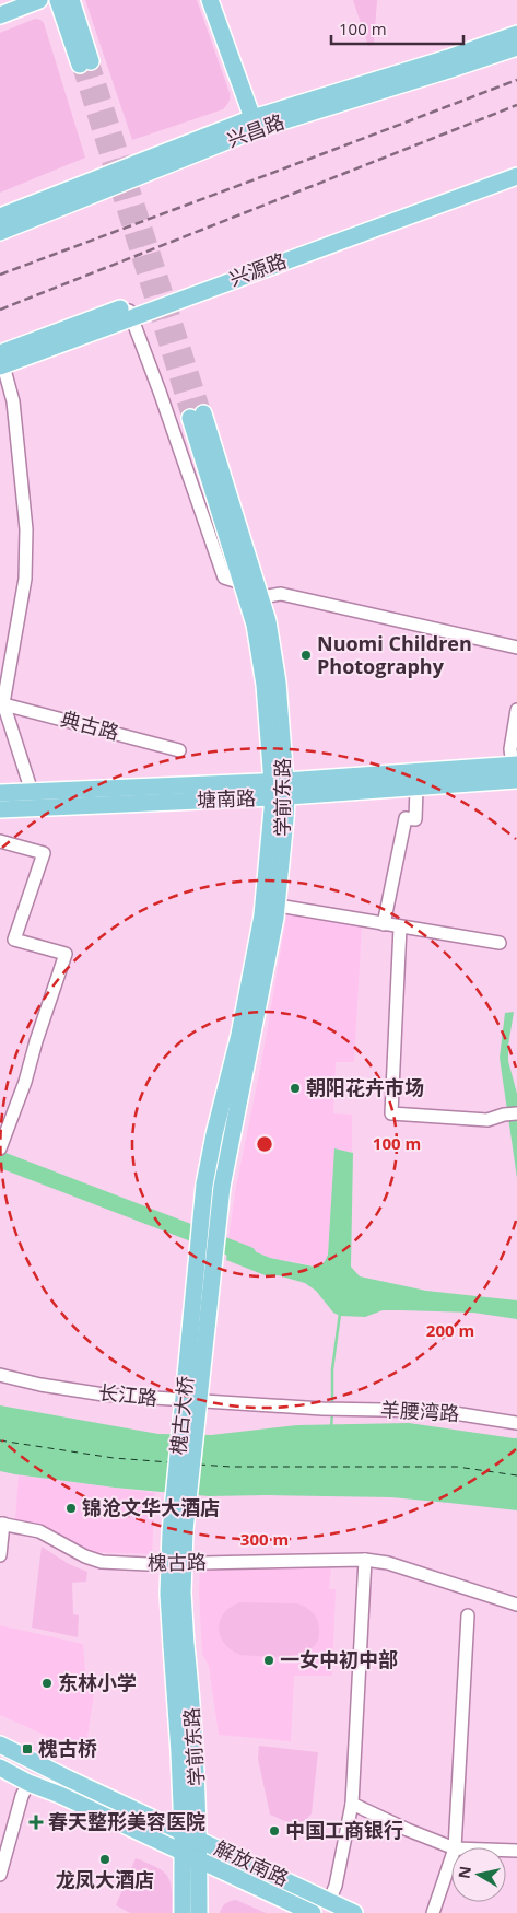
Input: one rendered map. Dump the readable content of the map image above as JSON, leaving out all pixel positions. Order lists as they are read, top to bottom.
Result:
{
  "streets": {
    "main road": [
      "兴昌路",
      "兴源路",
      "学前东路",
      "塘南路",
      "槐古大桥",
      "解放南路"
    ],
    "street": [
      "典古路",
      "长江路",
      "羊腰湾路",
      "槐古路"
    ]
  },
  "crossings": [
    ["学前东路", "塘南路"],
    ["学前东路", "槐古大桥"],
    ["学前东路", "解放南路"],
    ["长江路", "羊腰湾路"]
  ],
  "places": {
    "other": [
      "Nuomi Children Photography",
      "朝阳花卉市场",
      "锦沧文华大酒店",
      "一女中初中部",
      "东林小学",
      "中国工商银行",
      "龙凤大酒店"
    ],
    "transit": ["槐古桥"],
    "health": ["春天整形美容医院"]
  },
  "scale_bar": "100 m",
  "north": "left",
  "rings": ["100 m", "200 m", "300 m"]
}
